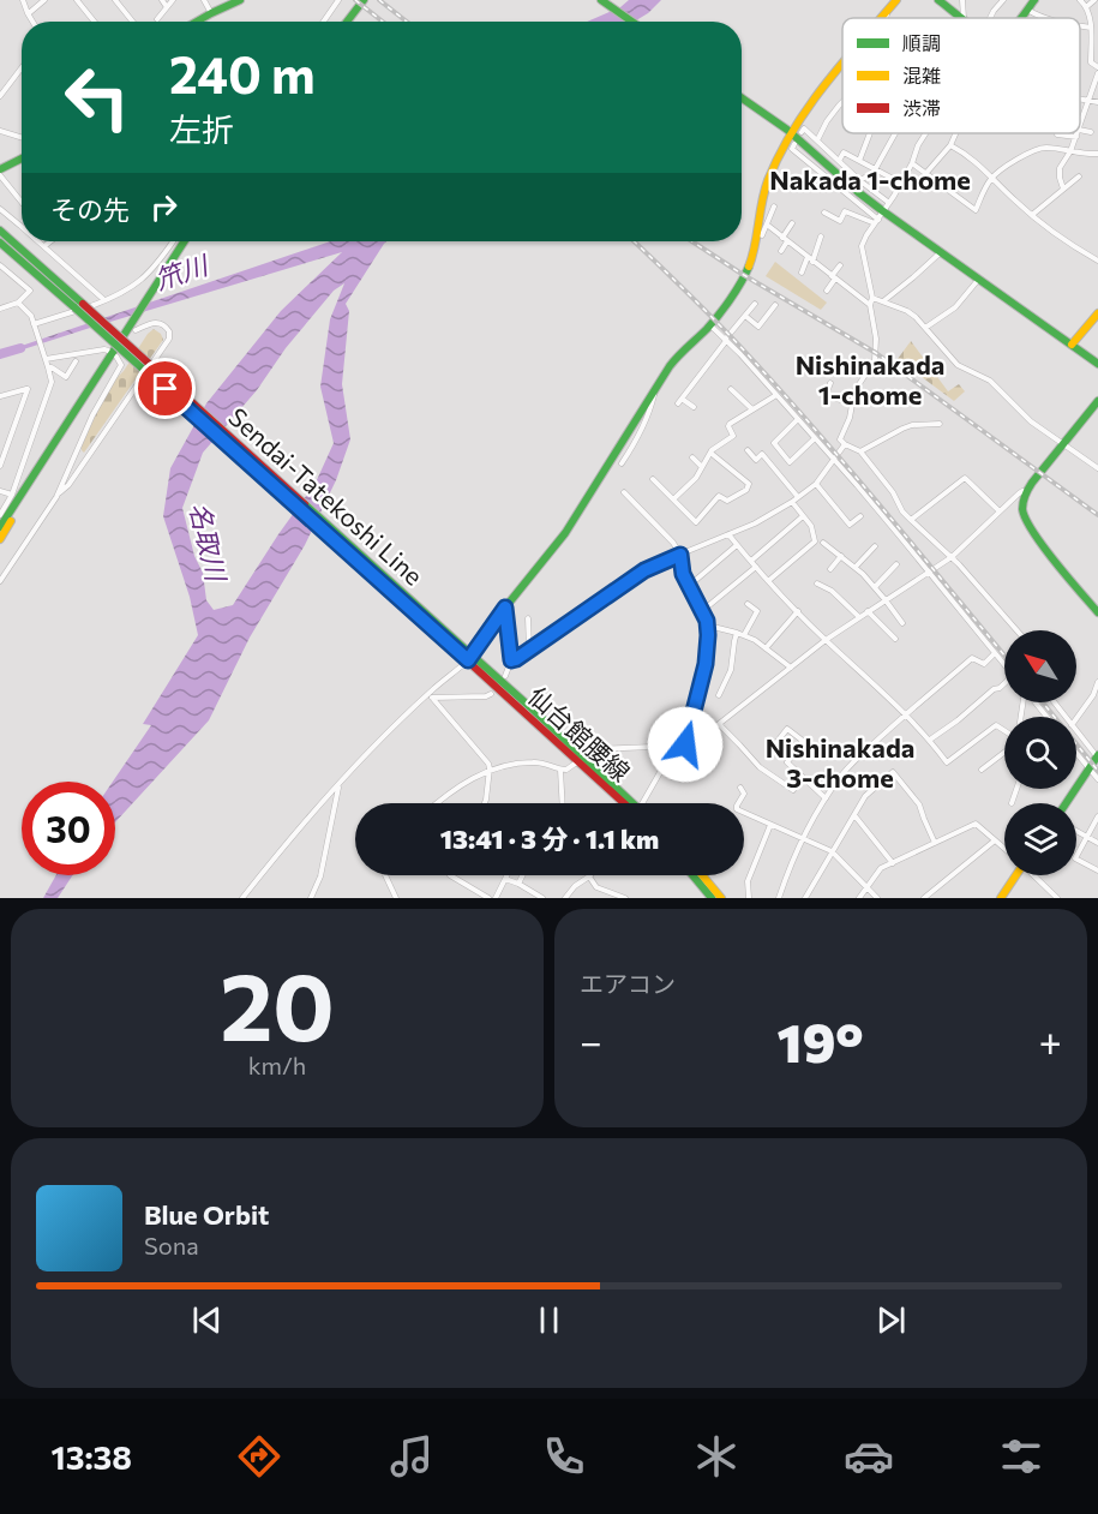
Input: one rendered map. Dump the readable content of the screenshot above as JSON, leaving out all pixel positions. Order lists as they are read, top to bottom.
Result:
{
  "streets": {
    "main road": ["Sendai-Tatekoshi Line", "仙台館腰線"]
  },
  "crossings": [
    ["Sendai-Tatekoshi Line", "仙台館腰線"]
  ],
  "districts": ["Nakada 1-chome", "Nishinakada 1-chome", "Nishinakada 3-chome"],
  "water": ["笊川", "名取川"],
  "legend": ["順調", "混雑", "渋滞"],
  "north": "top left",
  "page": {
    "turn": ["240 m", "左折"],
    "then": "その先",
    "limit": "30",
    "trip": "13:41 · 3 分 · 1.1 km",
    "tile": [
      ["20", "km/h"],
      "エアコン"
    ],
    "heat": ["−", "19°", "+"],
    "song": ["Blue Orbit", "Sona"],
    "tabs": "13:38"
  }
}
